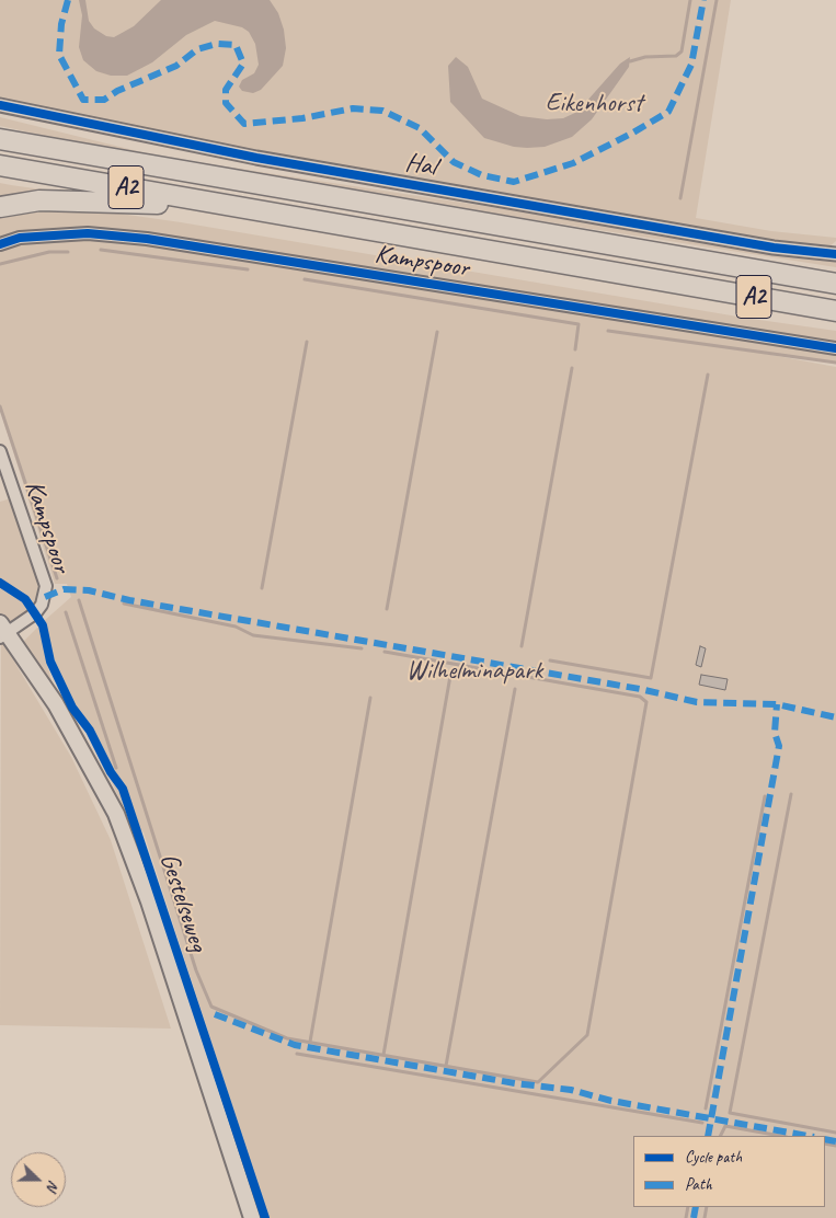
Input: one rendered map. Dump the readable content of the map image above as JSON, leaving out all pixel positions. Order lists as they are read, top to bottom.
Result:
{
  "streets": {
    "highway": ["A2"],
    "main road": ["Gestelseweg"],
    "street": ["Hal", "Kampspoor"]
  },
  "crossings": [
    ["Kampspoor", "Gestelseweg"]
  ],
  "parks": ["Eikenhorst", "Wilhelminapark"],
  "legend": ["Cycle path", "Path"],
  "north": "right"
}
